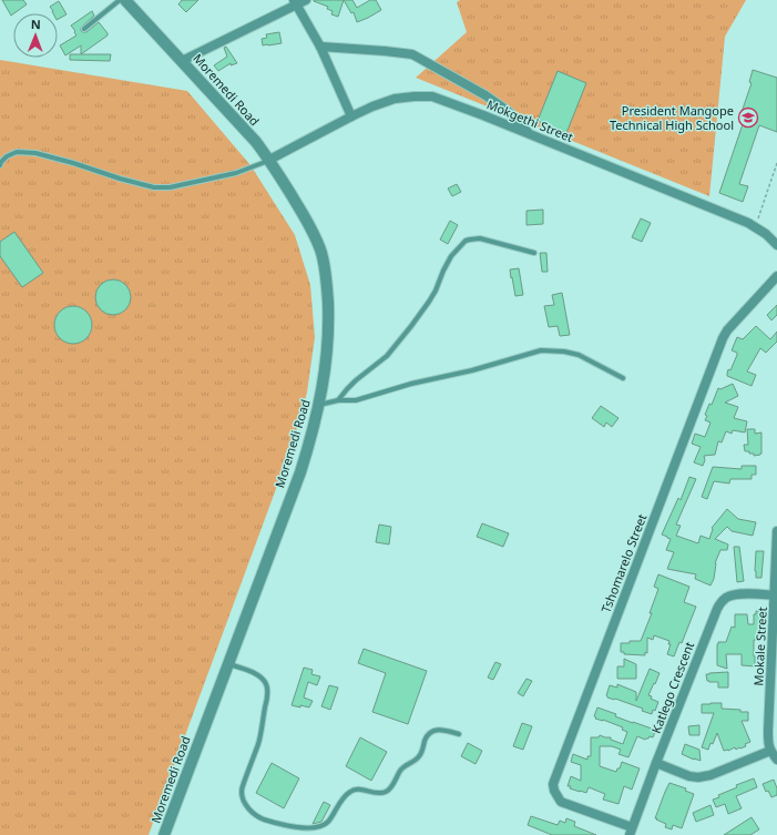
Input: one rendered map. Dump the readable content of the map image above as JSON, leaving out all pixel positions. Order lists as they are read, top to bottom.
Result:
{
  "streets": {
    "street": [
      "Moremedi Road",
      "Mokgethi Street",
      "Tshomarelo Street",
      "Mokale Street",
      "Katlego Crescent"
    ]
  },
  "crossings": [
    ["Moremedi Road", "Mokgethi Street"],
    ["Tshomarelo Street", "Katlego Crescent"],
    ["Mokale Street", "Katlego Crescent"]
  ],
  "places": {
    "school or university": ["President Mangope Technical High School"]
  },
  "north": "top"
}
